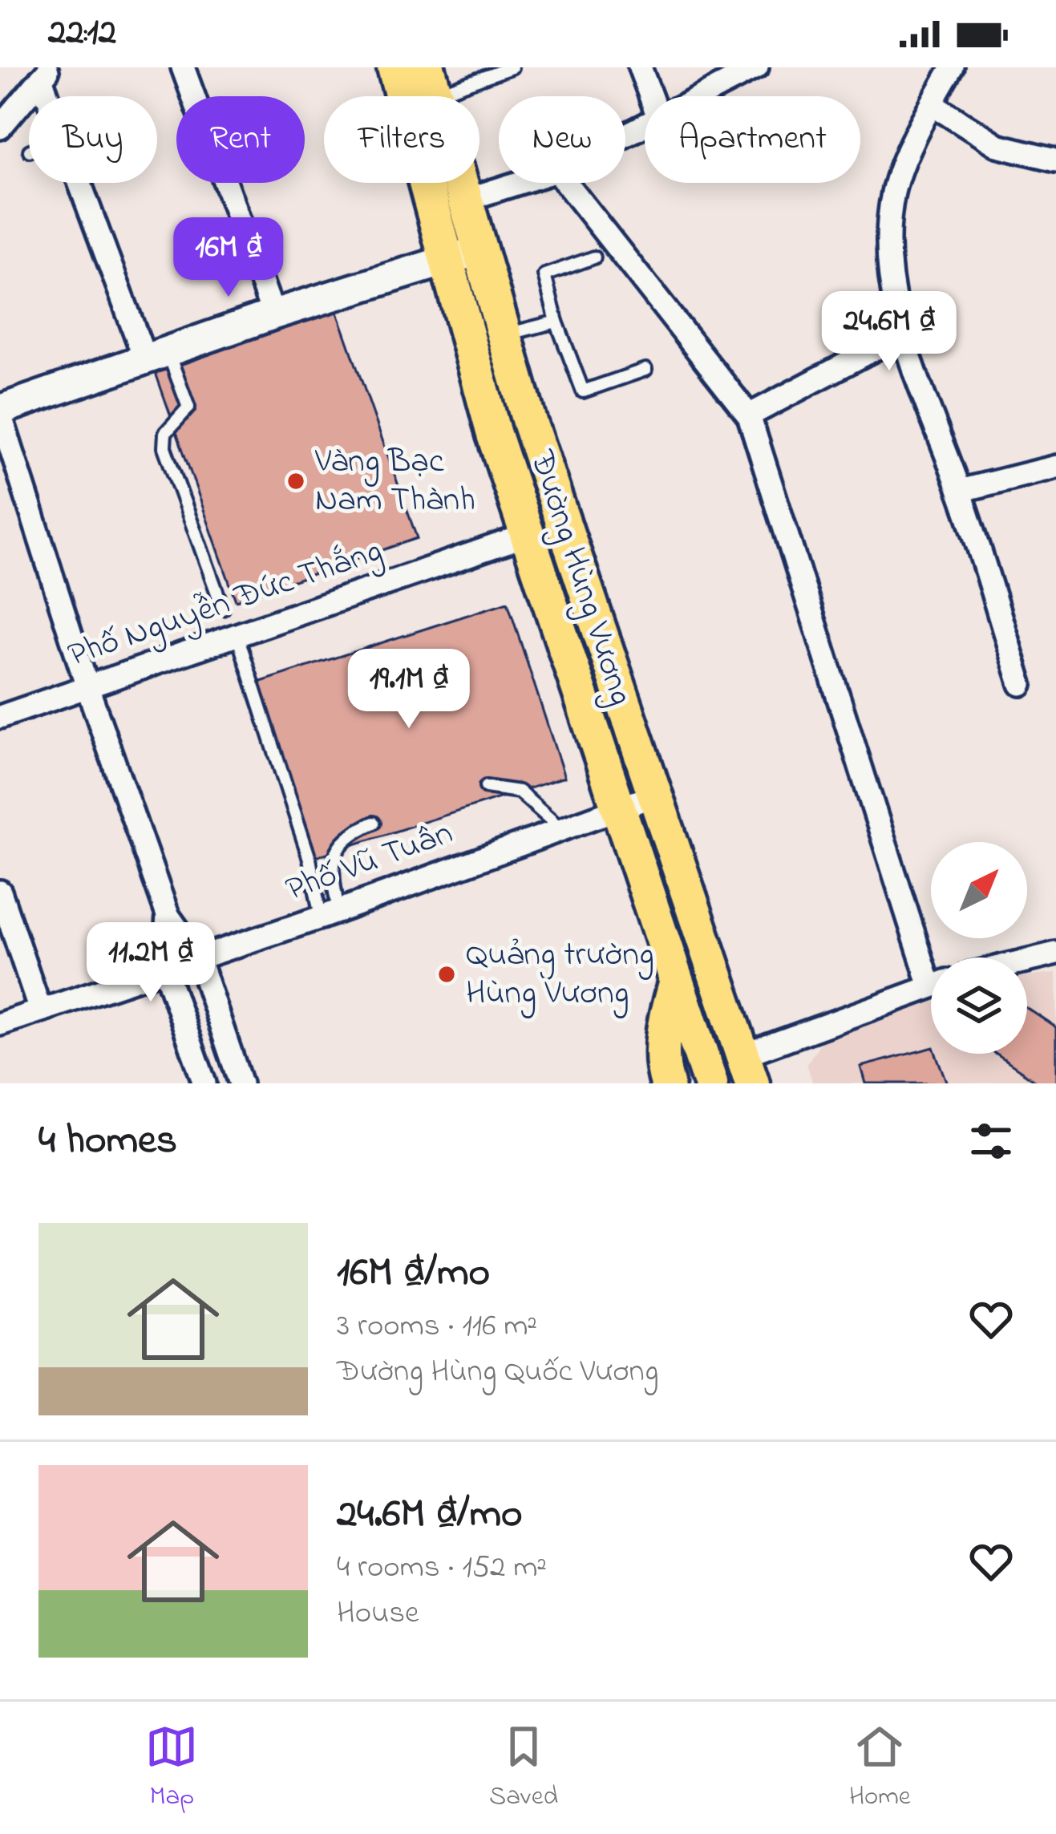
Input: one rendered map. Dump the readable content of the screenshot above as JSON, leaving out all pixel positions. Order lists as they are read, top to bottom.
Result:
{
  "streets": {
    "main road": ["Đường Hùng Vương"],
    "street": ["Phố Nguyễn Đức Thắng", "Phố Vũ Tuân"]
  },
  "crossings": [
    ["Đường Hùng Vương", "Phố Nguyễn Đức Thắng"],
    ["Đường Hùng Vương", "Phố Vũ Tuân"]
  ],
  "places": ["Vàng Bạc Nam Thành", "Quảng trường Hùng Vương"],
  "north": "top right",
  "page": {
    "status": "22:12",
    "chip": [
      "Buy",
      "Rent",
      "Filters",
      "New",
      "Apartment"
    ],
    "price": [
      "16M ₫",
      "24.6M ₫",
      "19.1M ₫",
      "11.2M ₫"
    ],
    "heading": "4 homes",
    "list": [
      {
        "name": "16M ₫/mo",
        "note": "3 rooms · 116 m² · Đường Hùng Quốc Vương"
      },
      {
        "name": "24.6M ₫/mo",
        "note": "4 rooms · 152 m² · House"
      }
    ],
    "tabs": ["Map", "Saved", "Home"]
  }
}
